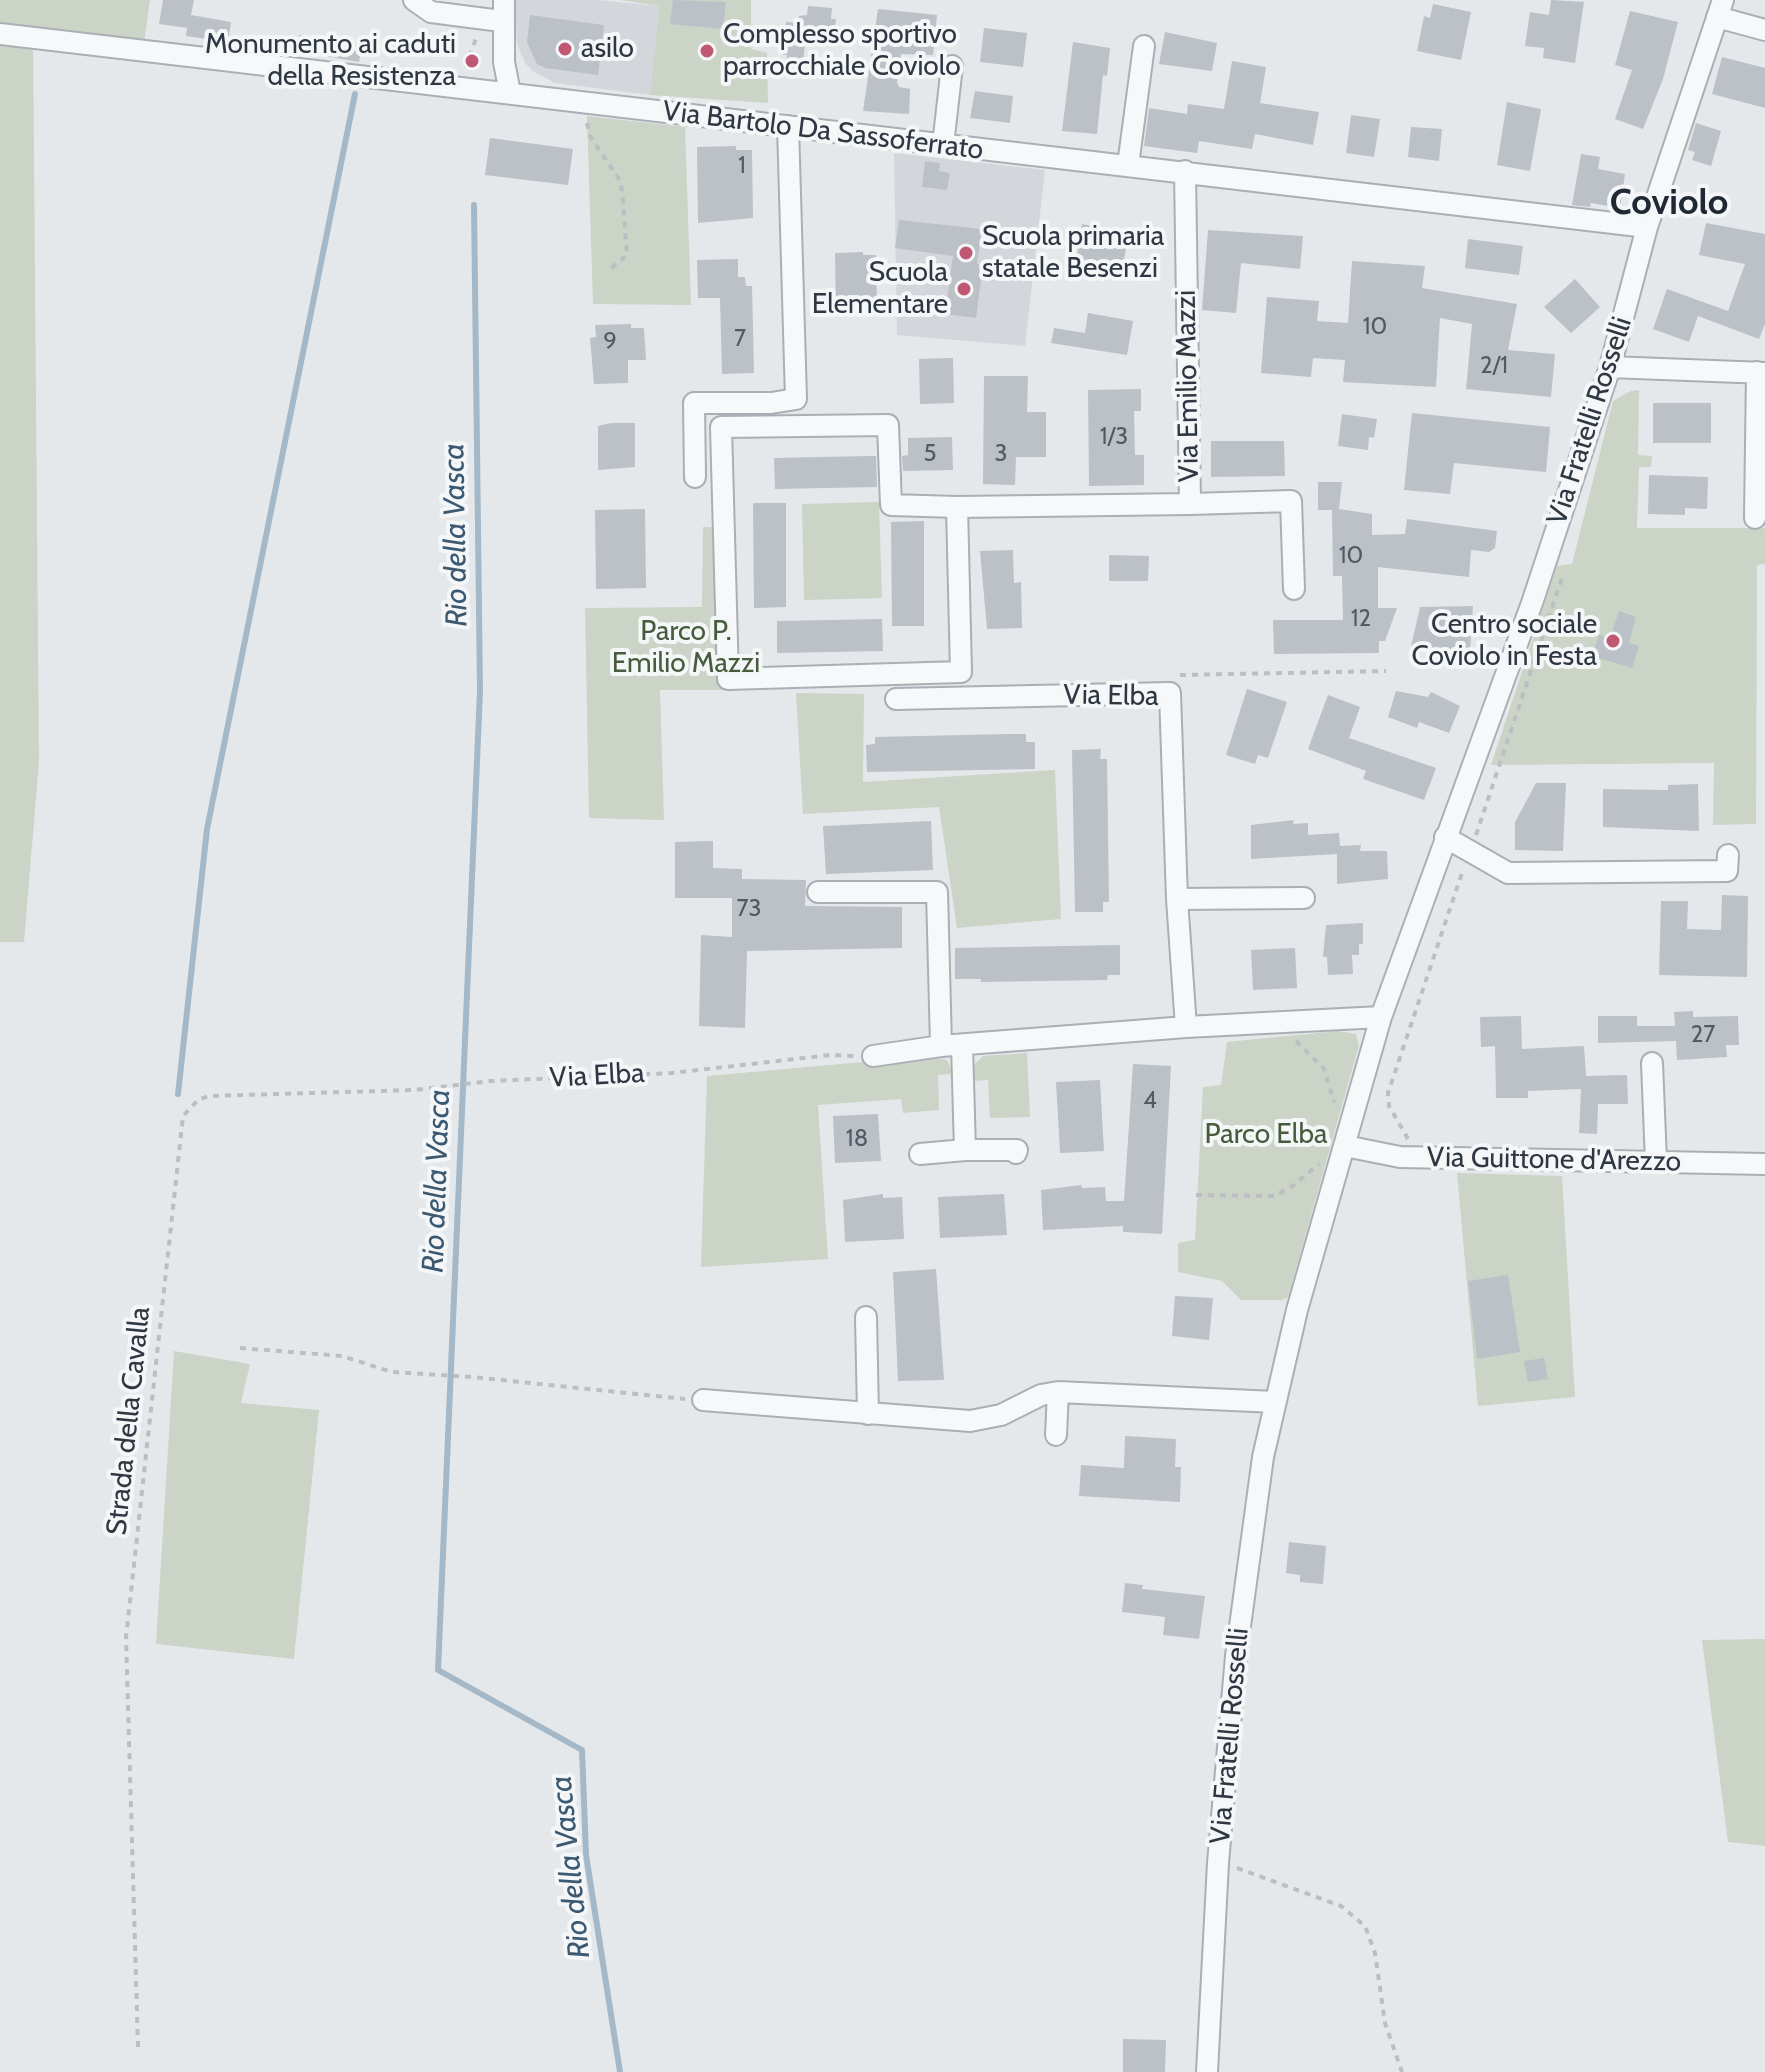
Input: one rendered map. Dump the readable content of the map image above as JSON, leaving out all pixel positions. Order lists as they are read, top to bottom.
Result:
{
  "streets": {
    "street": [
      "Via Bartolo Da Sassoferrato",
      "Via Emilio Mazzi",
      "Via Fratelli Rosselli",
      "Via Elba",
      "Via Guittone d'Arezzo"
    ],
    "path": ["Strada della Cavalla"]
  },
  "crossings": [
    ["Via Bartolo Da Sassoferrato", "Via Emilio Mazzi"],
    ["Via Bartolo Da Sassoferrato", "Via Fratelli Rosselli"],
    ["Via Fratelli Rosselli", "Via Guittone d'Arezzo"],
    ["Via Elba", "Strada della Cavalla"]
  ],
  "districts": ["Coviolo"],
  "water": ["Rio della Vasca"],
  "parks": ["Parco P. Emilio Mazzi", "Parco Elba"],
  "places": [
    "asilo",
    "Complesso sportivo parrocchiale Coviolo",
    "Monumento ai caduti della Resistenza",
    "Scuola primaria statale Besenzi",
    "Scuola Elementare",
    "Centro sociale Coviolo in Festa"
  ],
  "house_numbers": [
    "1",
    "10",
    "7",
    "9",
    "2/1",
    "1/3",
    "5",
    "3",
    "10",
    "12",
    "73",
    "27",
    "4",
    "18"
  ]
}
